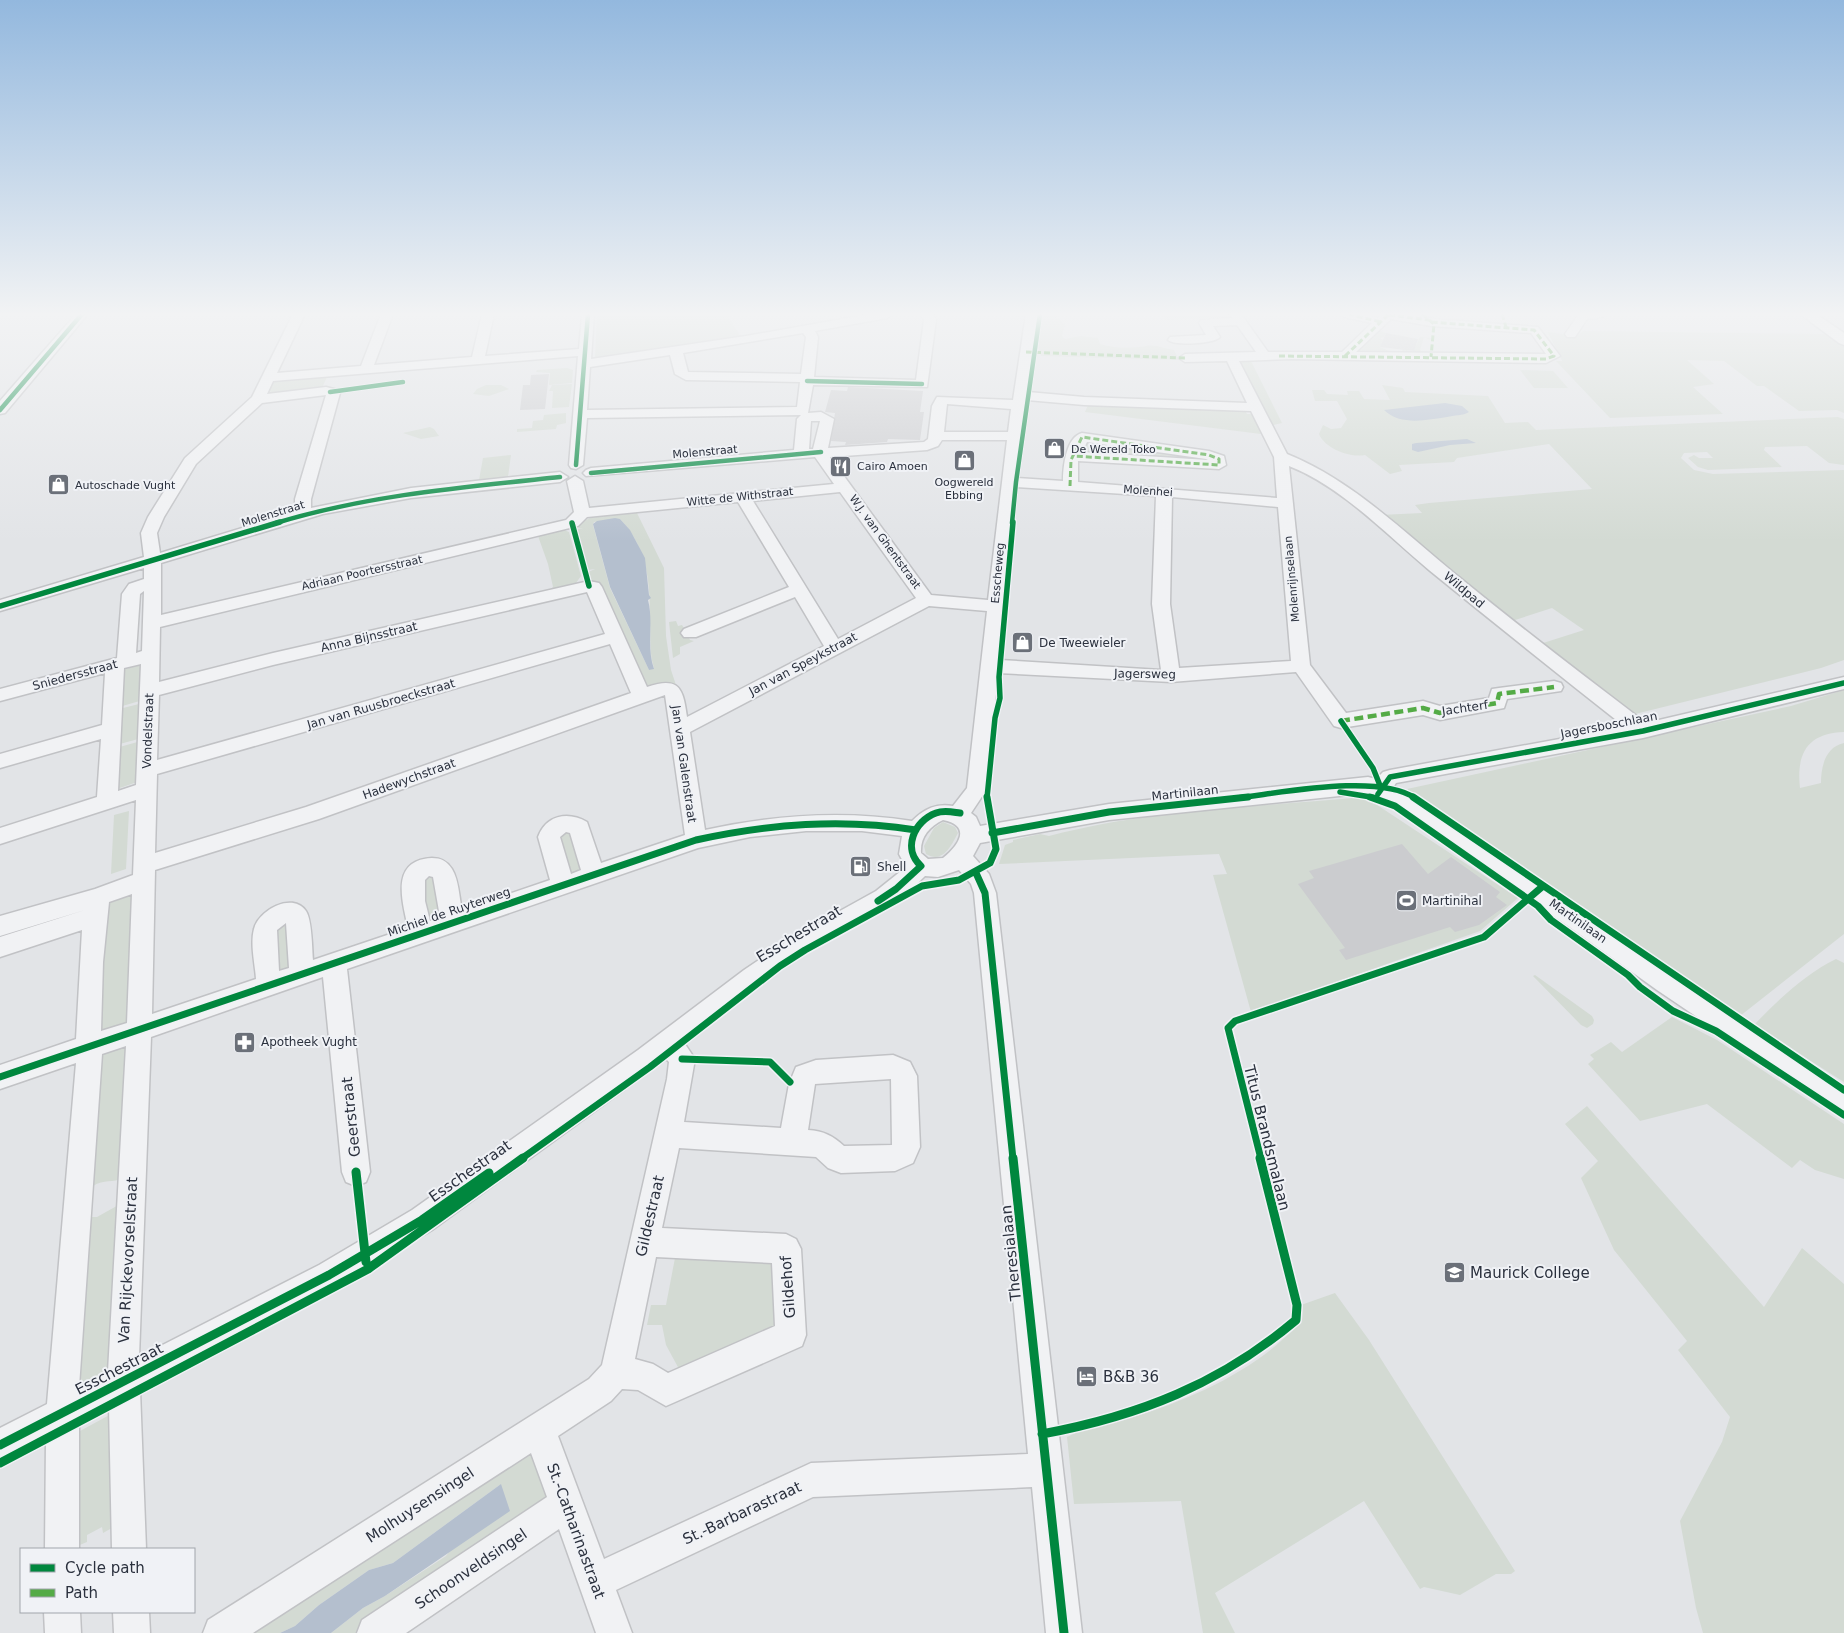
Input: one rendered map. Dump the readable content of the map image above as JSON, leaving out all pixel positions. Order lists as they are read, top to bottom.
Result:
{
  "streets": {
    "street": [
      "Molenstraat",
      "Molenhei",
      "Witte de Withstraat",
      "W.J. van Ghentstraat",
      "Adriaan Poortersstraat",
      "Esscheweg",
      "Molenrijnselaan",
      "Wildpad",
      "Anna Bijnsstraat",
      "Jan van Speykstraat",
      "Jagersweg",
      "Sniedersstraat",
      "Jan van Ruusbroeckstraat",
      "Jachterf",
      "Jagersboschlaan",
      "Vondelstraat",
      "Jan van Galenstraat",
      "Hadewychstraat",
      "Martinilaan",
      "Michiel de Ruyterweg",
      "Esschestraat",
      "Geerstraat",
      "Gildestraat",
      "Theresialaan",
      "Van Rijckevorselstraat",
      "Gildehof",
      "Molhuysensingel",
      "St.-Barbarastraat",
      "St.-Catharinastraat",
      "Schoonveldsingel"
    ],
    "cycle path": ["Titus Brandsmalaan"]
  },
  "crossings": [
    ["Molenstraat", "W.J. van Ghentstraat"],
    ["Molenstraat", "Vondelstraat"],
    ["Molenhei", "Esscheweg"],
    ["Molenhei", "Molenrijnselaan"],
    ["Witte de Withstraat", "W.J. van Ghentstraat"],
    ["Witte de Withstraat", "Adriaan Poortersstraat"],
    ["W.J. van Ghentstraat", "Esscheweg"],
    ["W.J. van Ghentstraat", "Jan van Speykstraat"],
    ["Adriaan Poortersstraat", "Vondelstraat"],
    ["Esscheweg", "Jagersweg"],
    ["Esscheweg", "Martinilaan"],
    ["Esscheweg", "Michiel de Ruyterweg"],
    ["Esscheweg", "Esschestraat"],
    ["Esscheweg", "Theresialaan"],
    ["Molenrijnselaan", "Wildpad"],
    ["Molenrijnselaan", "Jagersweg"],
    ["Molenrijnselaan", "Jachterf"],
    ["Wildpad", "Jagersboschlaan"],
    ["Anna Bijnsstraat", "Jan van Ruusbroeckstraat"],
    ["Anna Bijnsstraat", "Vondelstraat"],
    ["Jan van Speykstraat", "Jan van Galenstraat"],
    ["Jagersweg", "Jachterf"],
    ["Sniedersstraat", "Vondelstraat"],
    ["Jan van Ruusbroeckstraat", "Vondelstraat"],
    ["Jagersboschlaan", "Martinilaan"],
    ["Vondelstraat", "Hadewychstraat"],
    ["Vondelstraat", "Michiel de Ruyterweg"],
    ["Vondelstraat", "Van Rijckevorselstraat"],
    ["Jan van Galenstraat", "Hadewychstraat"],
    ["Jan van Galenstraat", "Michiel de Ruyterweg"],
    ["Martinilaan", "Michiel de Ruyterweg"],
    ["Martinilaan", "Esschestraat"],
    ["Martinilaan", "Theresialaan"],
    ["Michiel de Ruyterweg", "Esschestraat"],
    ["Michiel de Ruyterweg", "Geerstraat"],
    ["Michiel de Ruyterweg", "Theresialaan"],
    ["Michiel de Ruyterweg", "Van Rijckevorselstraat"],
    ["Esschestraat", "Gildestraat"],
    ["Esschestraat", "Theresialaan"],
    ["Esschestraat", "Van Rijckevorselstraat"],
    ["Gildestraat", "Gildehof"],
    ["Gildestraat", "Molhuysensingel"],
    ["Theresialaan", "St.-Barbarastraat"],
    ["Gildehof", "Molhuysensingel"],
    ["Molhuysensingel", "St.-Catharinastraat"],
    ["St.-Barbarastraat", "St.-Catharinastraat"],
    ["St.-Catharinastraat", "Schoonveldsingel"]
  ],
  "places": {
    "shop": [
      "De Wereld Toko",
      "Oogwereld Ebbing",
      "Autoschade Vught",
      "De Tweewieler"
    ],
    "restaurant": ["Cairo Amoen"],
    "fuel station": ["Shell"],
    "sports": ["Martinihal"],
    "pharmacy": ["Apotheek Vught"],
    "school or university": ["Maurick College"],
    "hotel": ["B&B 36"]
  },
  "legend": ["Cycle path", "Path"]
}
